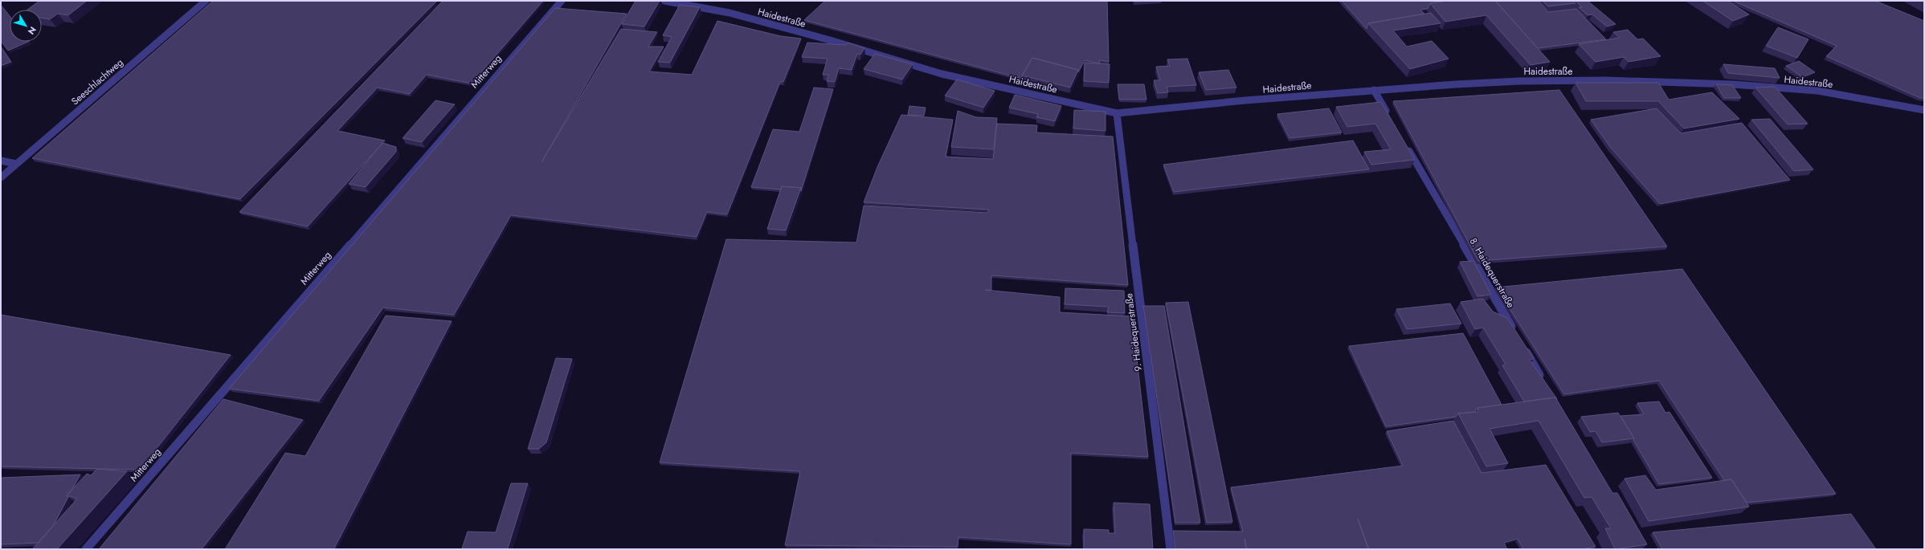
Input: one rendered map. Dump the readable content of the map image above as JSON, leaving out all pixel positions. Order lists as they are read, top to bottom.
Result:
{
  "streets": {
    "street": [
      "Haidestraße",
      "Mitterweg",
      "Seeschlachtweg",
      "8. Haidequerstraße",
      "9. Haidequerstraße"
    ]
  },
  "crossings": [
    ["Haidestraße", "9. Haidequerstraße"]
  ],
  "north": "bottom right"
}
